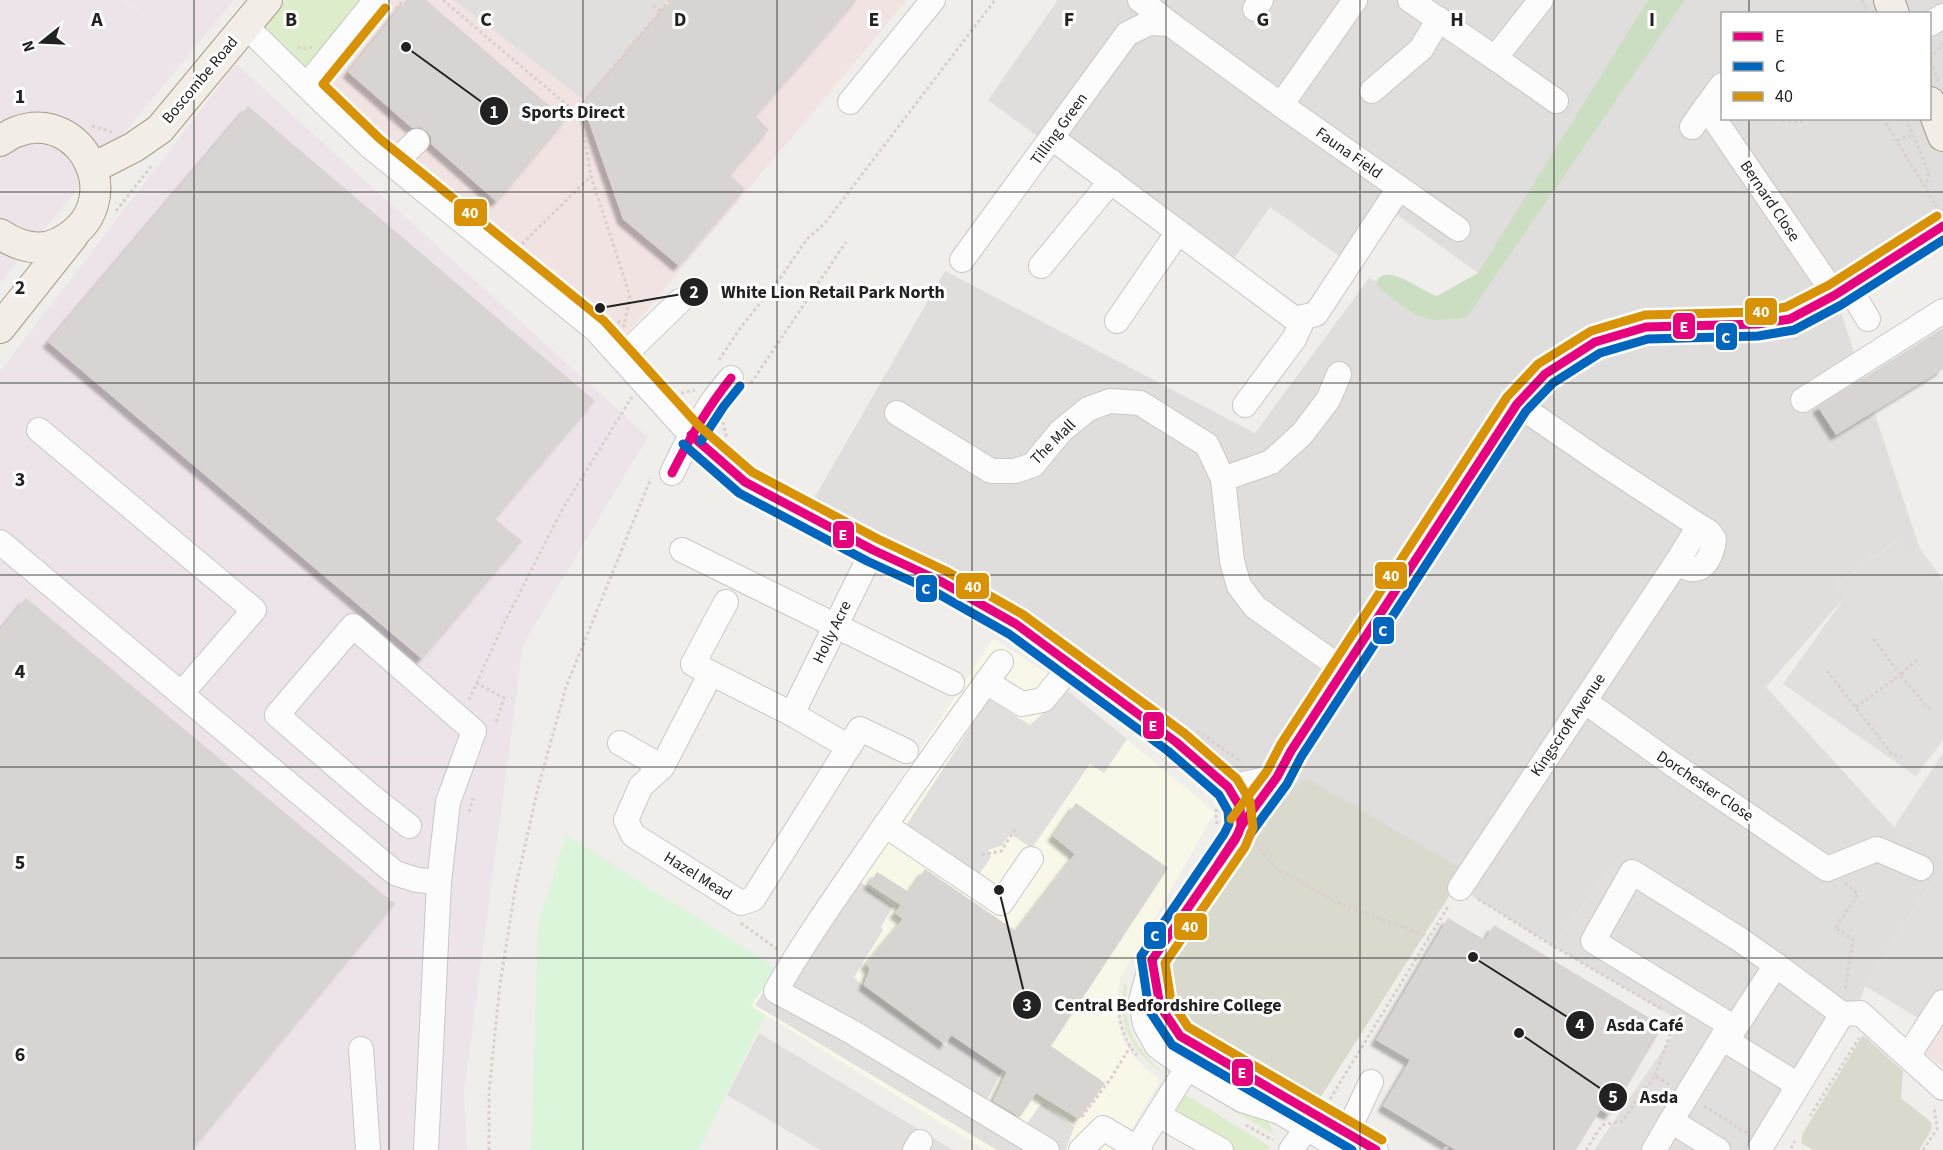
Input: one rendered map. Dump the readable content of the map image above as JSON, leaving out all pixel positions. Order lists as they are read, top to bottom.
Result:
{
  "streets": {
    "main road": ["Boscombe Road"],
    "street": [
      "Tilling Green",
      "Fauna Field",
      "Bernard Close",
      "The Mall",
      "Holly Acre",
      "Kingscroft Avenue",
      "Dorchester Close",
      "Hazel Mead"
    ]
  },
  "crossings": [
    ["Kingscroft Avenue", "Dorchester Close"]
  ],
  "places": [
    "Sports Direct",
    "White Lion Retail Park North",
    "Central Bedfordshire College",
    "Asda Café",
    "Asda"
  ],
  "lines": ["transit line 40", "transit line E", "transit line C"],
  "legend": ["E", "C", "40"],
  "north": "left",
  "grid": {
    "columns": [
      "A",
      "B",
      "C",
      "D",
      "E",
      "F",
      "G",
      "H",
      "I"
    ],
    "rows": [
      "1",
      "2",
      "3",
      "4",
      "5",
      "6"
    ]
  }
}
